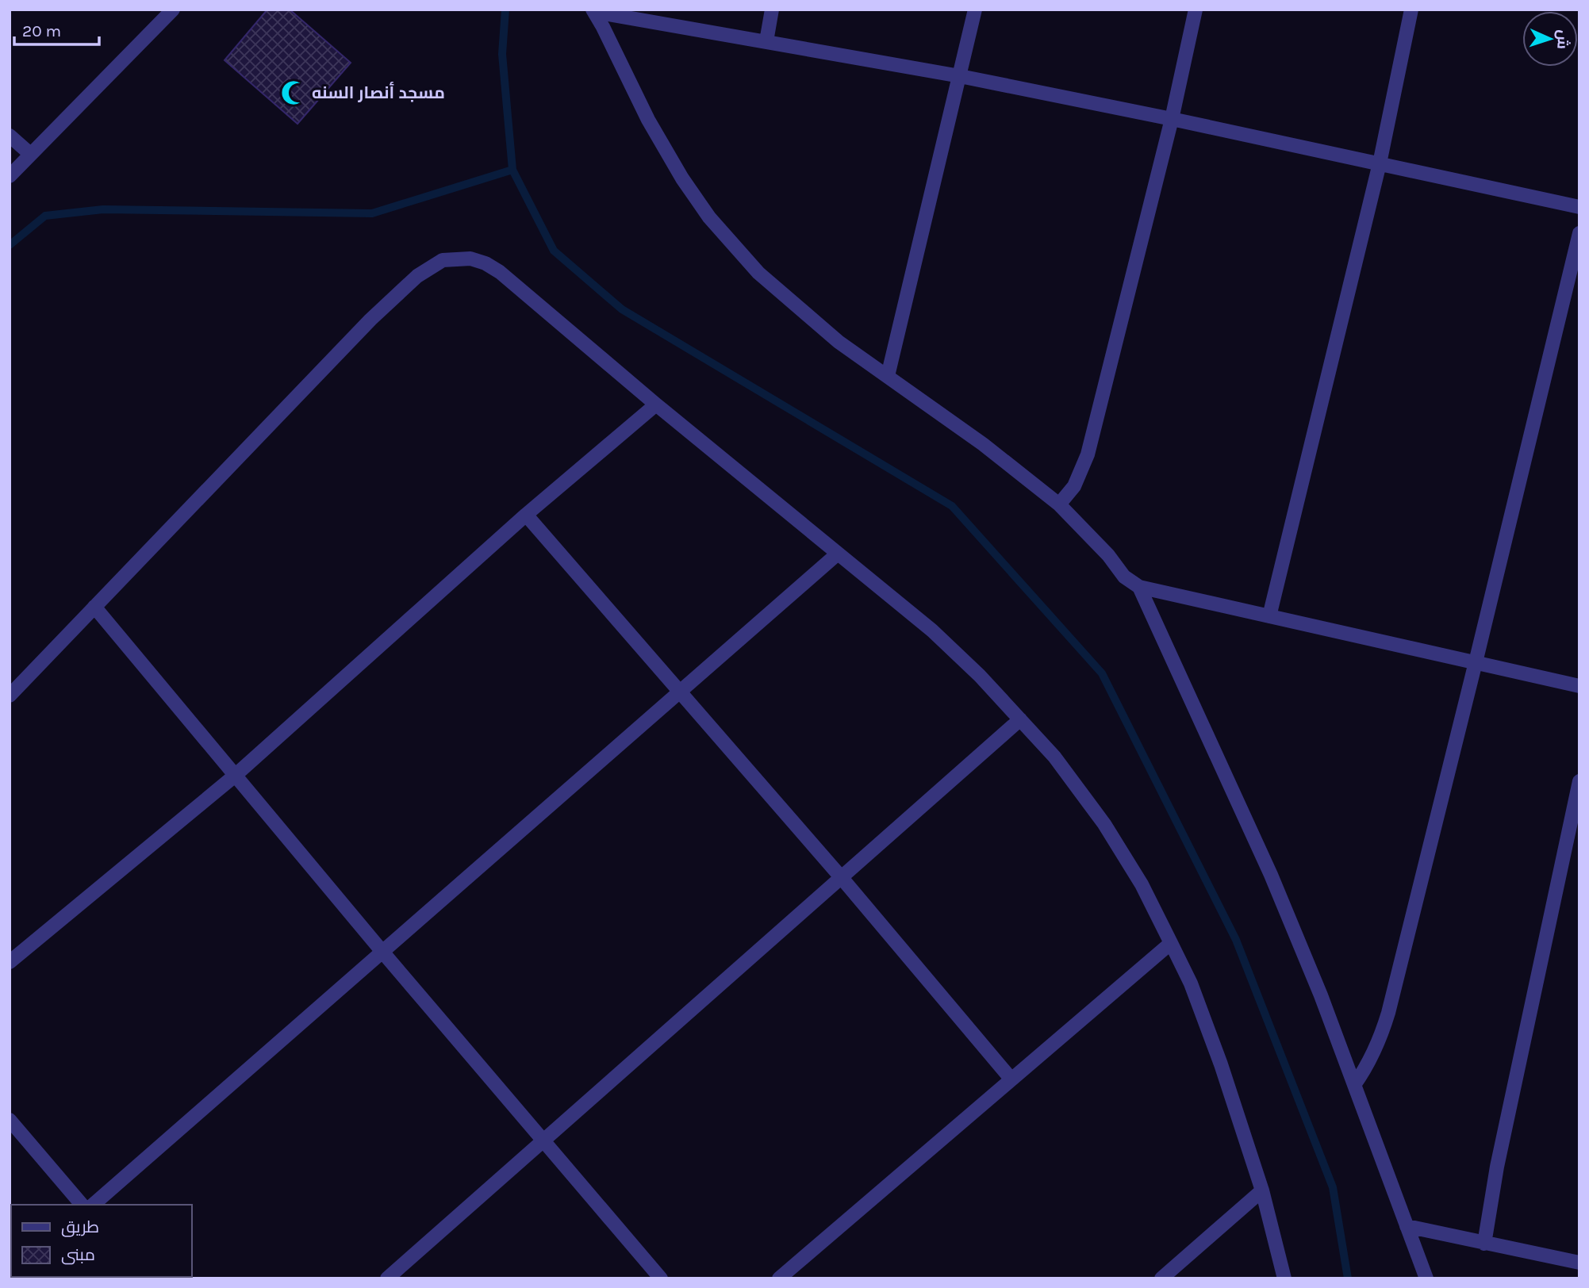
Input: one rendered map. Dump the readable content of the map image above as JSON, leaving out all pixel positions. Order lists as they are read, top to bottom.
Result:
{
  "places": {
    "mosque": ["مسجد أنصار السنه"]
  },
  "legend": ["طريق", "مبنى"],
  "scale_bar": "20 m",
  "north": "right"
}
